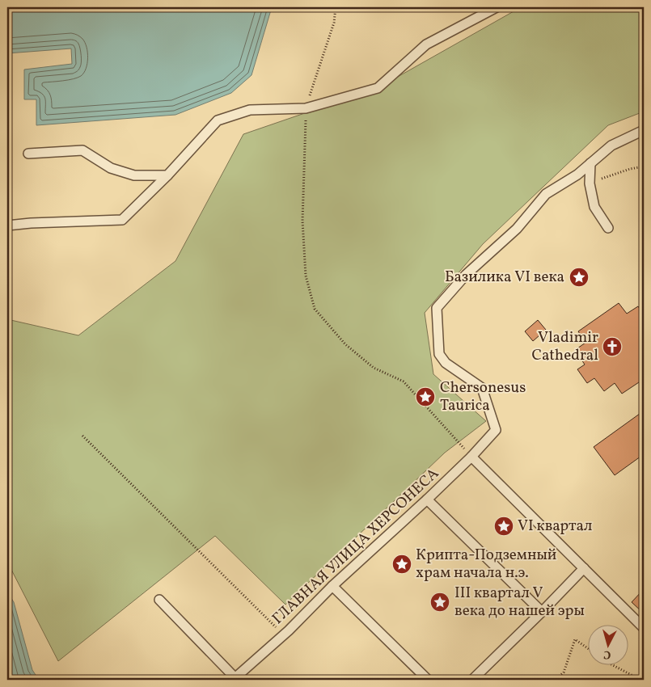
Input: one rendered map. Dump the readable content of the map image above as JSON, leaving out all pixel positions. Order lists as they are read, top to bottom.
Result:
{
  "streets": {
    "lane": ["ГЛАВНАЯ УЛИЦА ХЕРСОНЕСА"]
  },
  "places": {
    "place": [
      "Базилика VI века",
      "Chersonesus Taurica",
      "VI квартал",
      "Крипта-Подземный храм начала н.э.",
      "III квартал V века до нашей эры"
    ],
    "church": ["Vladimir Cathedral"]
  },
  "north": "bottom"
}
